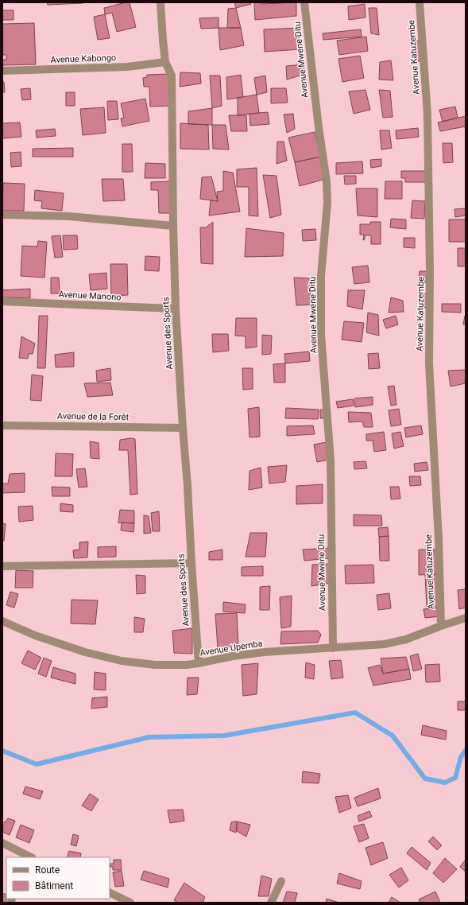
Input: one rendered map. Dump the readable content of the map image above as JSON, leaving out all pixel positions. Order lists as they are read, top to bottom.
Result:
{
  "streets": {
    "street": [
      "Avenue Katuzembe",
      "Avenue Kabongo",
      "Avenue Mwene Ditu",
      "Avenue Manono",
      "Avenue des Sports",
      "Avenue de la Forêt",
      "Avenue Upemba"
    ]
  },
  "crossings": [
    ["Avenue Katuzembe", "Avenue Upemba"],
    ["Avenue Kabongo", "Avenue des Sports"],
    ["Avenue Mwene Ditu", "Avenue Upemba"],
    ["Avenue Manono", "Avenue des Sports"],
    ["Avenue des Sports", "Avenue de la Forêt"],
    ["Avenue des Sports", "Avenue Upemba"]
  ],
  "legend": ["Route", "Bâtiment"]
}
